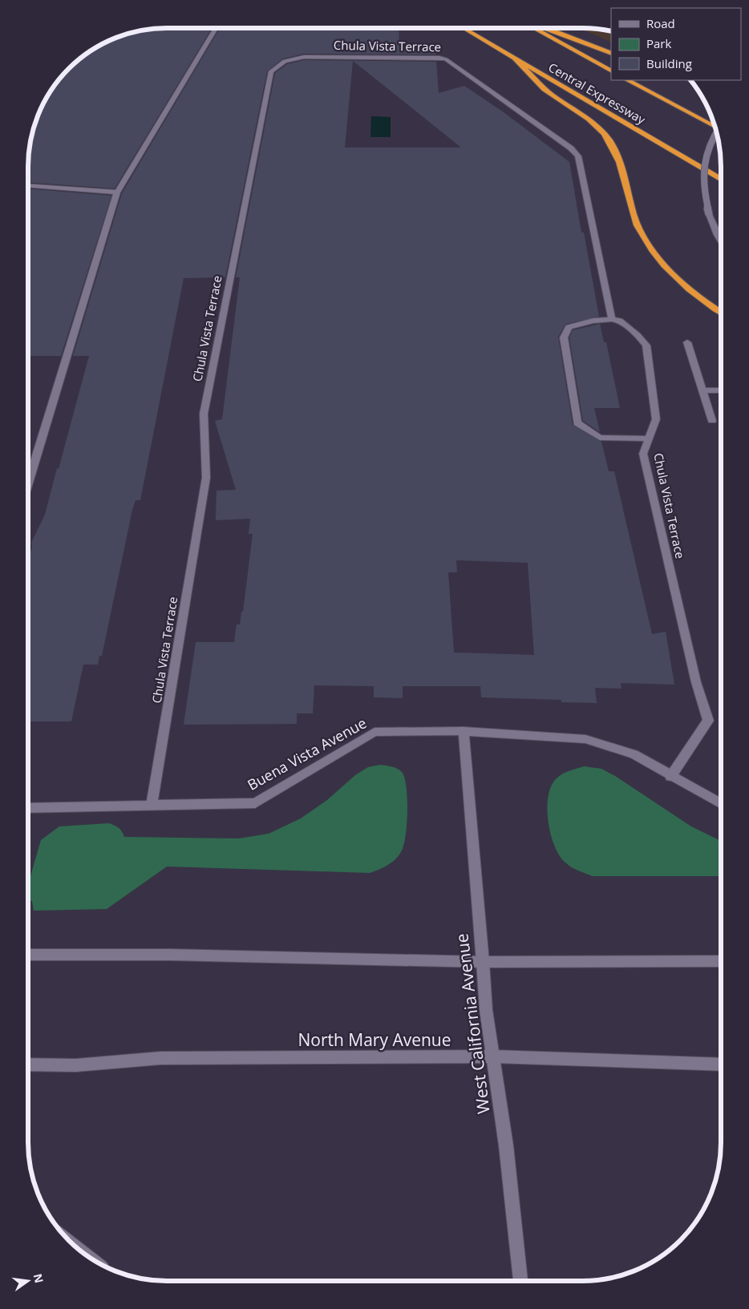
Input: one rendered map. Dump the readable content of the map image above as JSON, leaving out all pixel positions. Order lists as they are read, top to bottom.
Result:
{
  "streets": {
    "highway": ["Central Expressway"],
    "main road": [
      "Chula Vista Terrace",
      "Buena Vista Avenue",
      "West California Avenue",
      "North Mary Avenue"
    ]
  },
  "crossings": [
    ["Chula Vista Terrace", "Buena Vista Avenue"],
    ["Buena Vista Avenue", "West California Avenue"],
    ["West California Avenue", "North Mary Avenue"]
  ],
  "legend": ["Road", "Park", "Building"],
  "north": "right"
}
